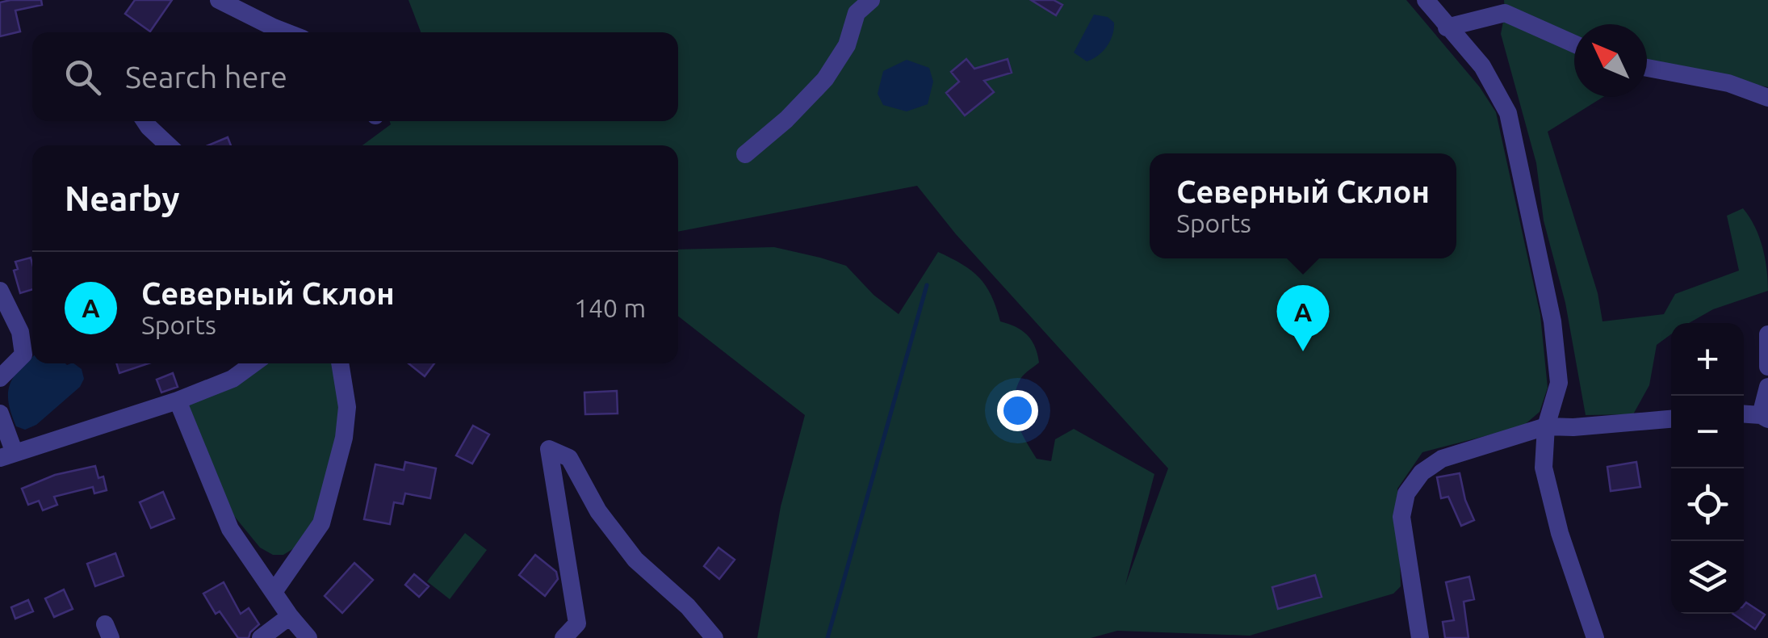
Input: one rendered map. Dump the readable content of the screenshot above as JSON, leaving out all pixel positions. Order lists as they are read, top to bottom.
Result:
{
  "north": "top left",
  "page": {
    "search": "Search here",
    "heading": "Nearby",
    "popup": ["Северный Склон", "Sports"],
    "list": [
      {
        "mark": "A",
        "name": "Северный Склон",
        "note": "Sports",
        "value": "140 m"
      }
    ],
    "pins": "A",
    "map_buttons": ["+", "−"]
  }
}
